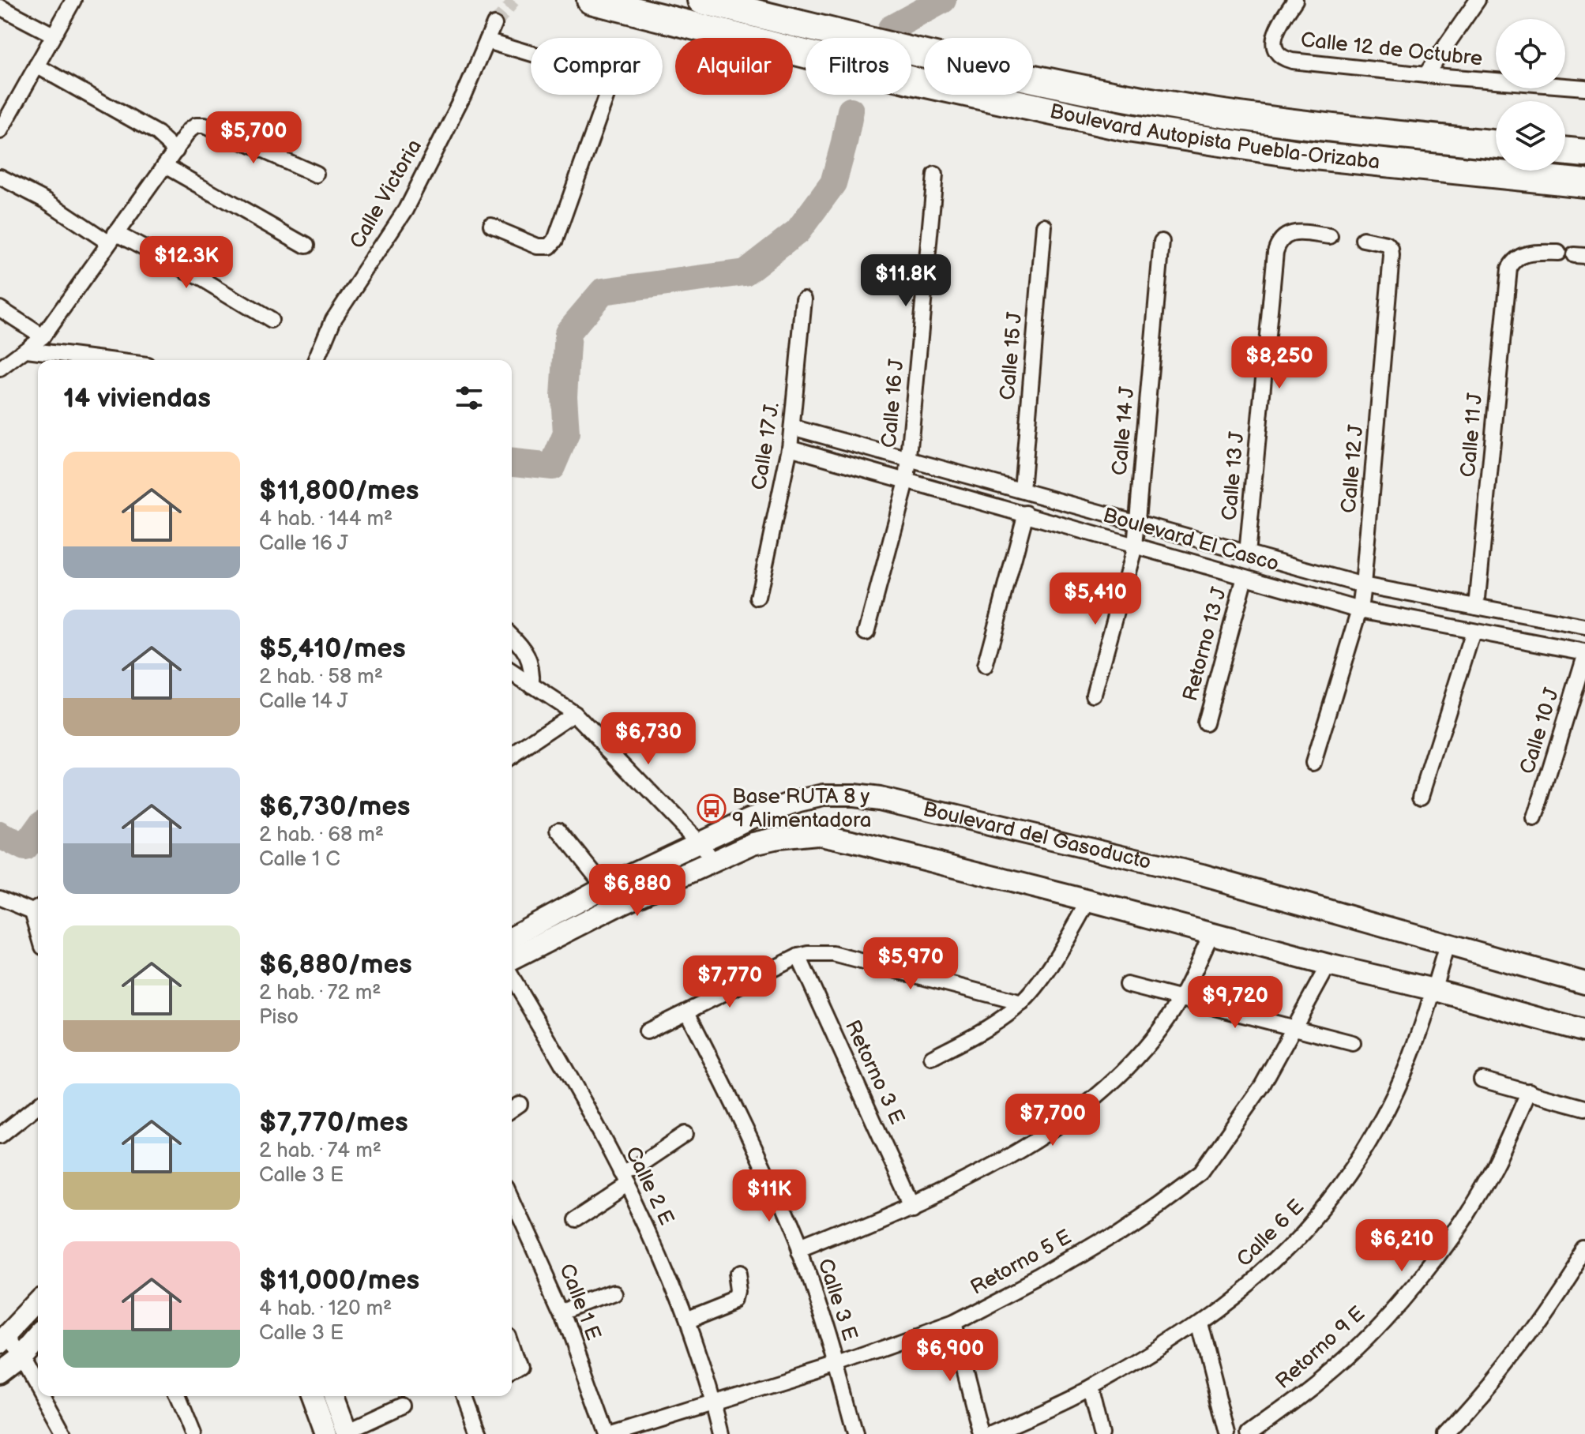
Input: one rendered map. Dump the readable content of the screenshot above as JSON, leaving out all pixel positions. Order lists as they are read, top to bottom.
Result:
{
  "streets": {
    "highway": ["Boulevard Autopista Puebla-Orizaba"],
    "street": [
      "Calle 12 de Octubre",
      "Calle Victoria",
      "Calle 15 J",
      "Calle 16 J",
      "Calle 14 J",
      "Calle 11 J",
      "Calle 17 J.",
      "Calle 12 J",
      "Calle 13 J",
      "Boulevard El Casco",
      "Retorno 13 J",
      "Calle 10 J",
      "Boulevard del Gasoducto",
      "Retorno 3 E",
      "Calle 2 E",
      "Calle 6 E",
      "Retorno 5 E",
      "Calle 3 E",
      "Calle 1 E",
      "Retorno 9 E"
    ]
  },
  "crossings": [
    ["Calle 15 J", "Boulevard El Casco"],
    ["Calle 16 J", "Boulevard El Casco"],
    ["Calle 14 J", "Boulevard El Casco"],
    ["Calle 11 J", "Boulevard El Casco"],
    ["Calle 17 J.", "Boulevard El Casco"],
    ["Calle 12 J", "Boulevard El Casco"],
    ["Calle 13 J", "Boulevard El Casco"],
    ["Boulevard El Casco", "Retorno 13 J"],
    ["Boulevard El Casco", "Calle 10 J"],
    ["Boulevard del Gasoducto", "Calle 6 E"],
    ["Calle 2 E", "Retorno 5 E"],
    ["Retorno 5 E", "Calle 3 E"]
  ],
  "places": {
    "bus stop": ["Base RUTA 8 y 9 Alimentadora"]
  },
  "page": {
    "chip": [
      "Comprar",
      "Alquilar",
      "Filtros",
      "Nuevo"
    ],
    "price": [
      "$5,700",
      "$12.3K",
      "$11.8K",
      "$8,250",
      "$5,410",
      "$6,730",
      "$6,880",
      "$5,970",
      "$7,770",
      "$9,720",
      "$7,700",
      "$11K",
      "$6,210",
      "$6,900"
    ],
    "heading": "14 viviendas",
    "list": [
      {
        "name": "$11,800/mes",
        "note": "4 hab. · 144 m² · Calle 16 J"
      },
      {
        "name": "$5,410/mes",
        "note": "2 hab. · 58 m² · Calle 14 J"
      },
      {
        "name": "$6,730/mes",
        "note": "2 hab. · 68 m² · Calle 1 C"
      },
      {
        "name": "$6,880/mes",
        "note": "2 hab. · 72 m² · Piso"
      },
      {
        "name": "$7,770/mes",
        "note": "2 hab. · 74 m² · Calle 3 E"
      },
      {
        "name": "$11,000/mes",
        "note": "4 hab. · 120 m² · Calle 3 E"
      }
    ]
  }
}
